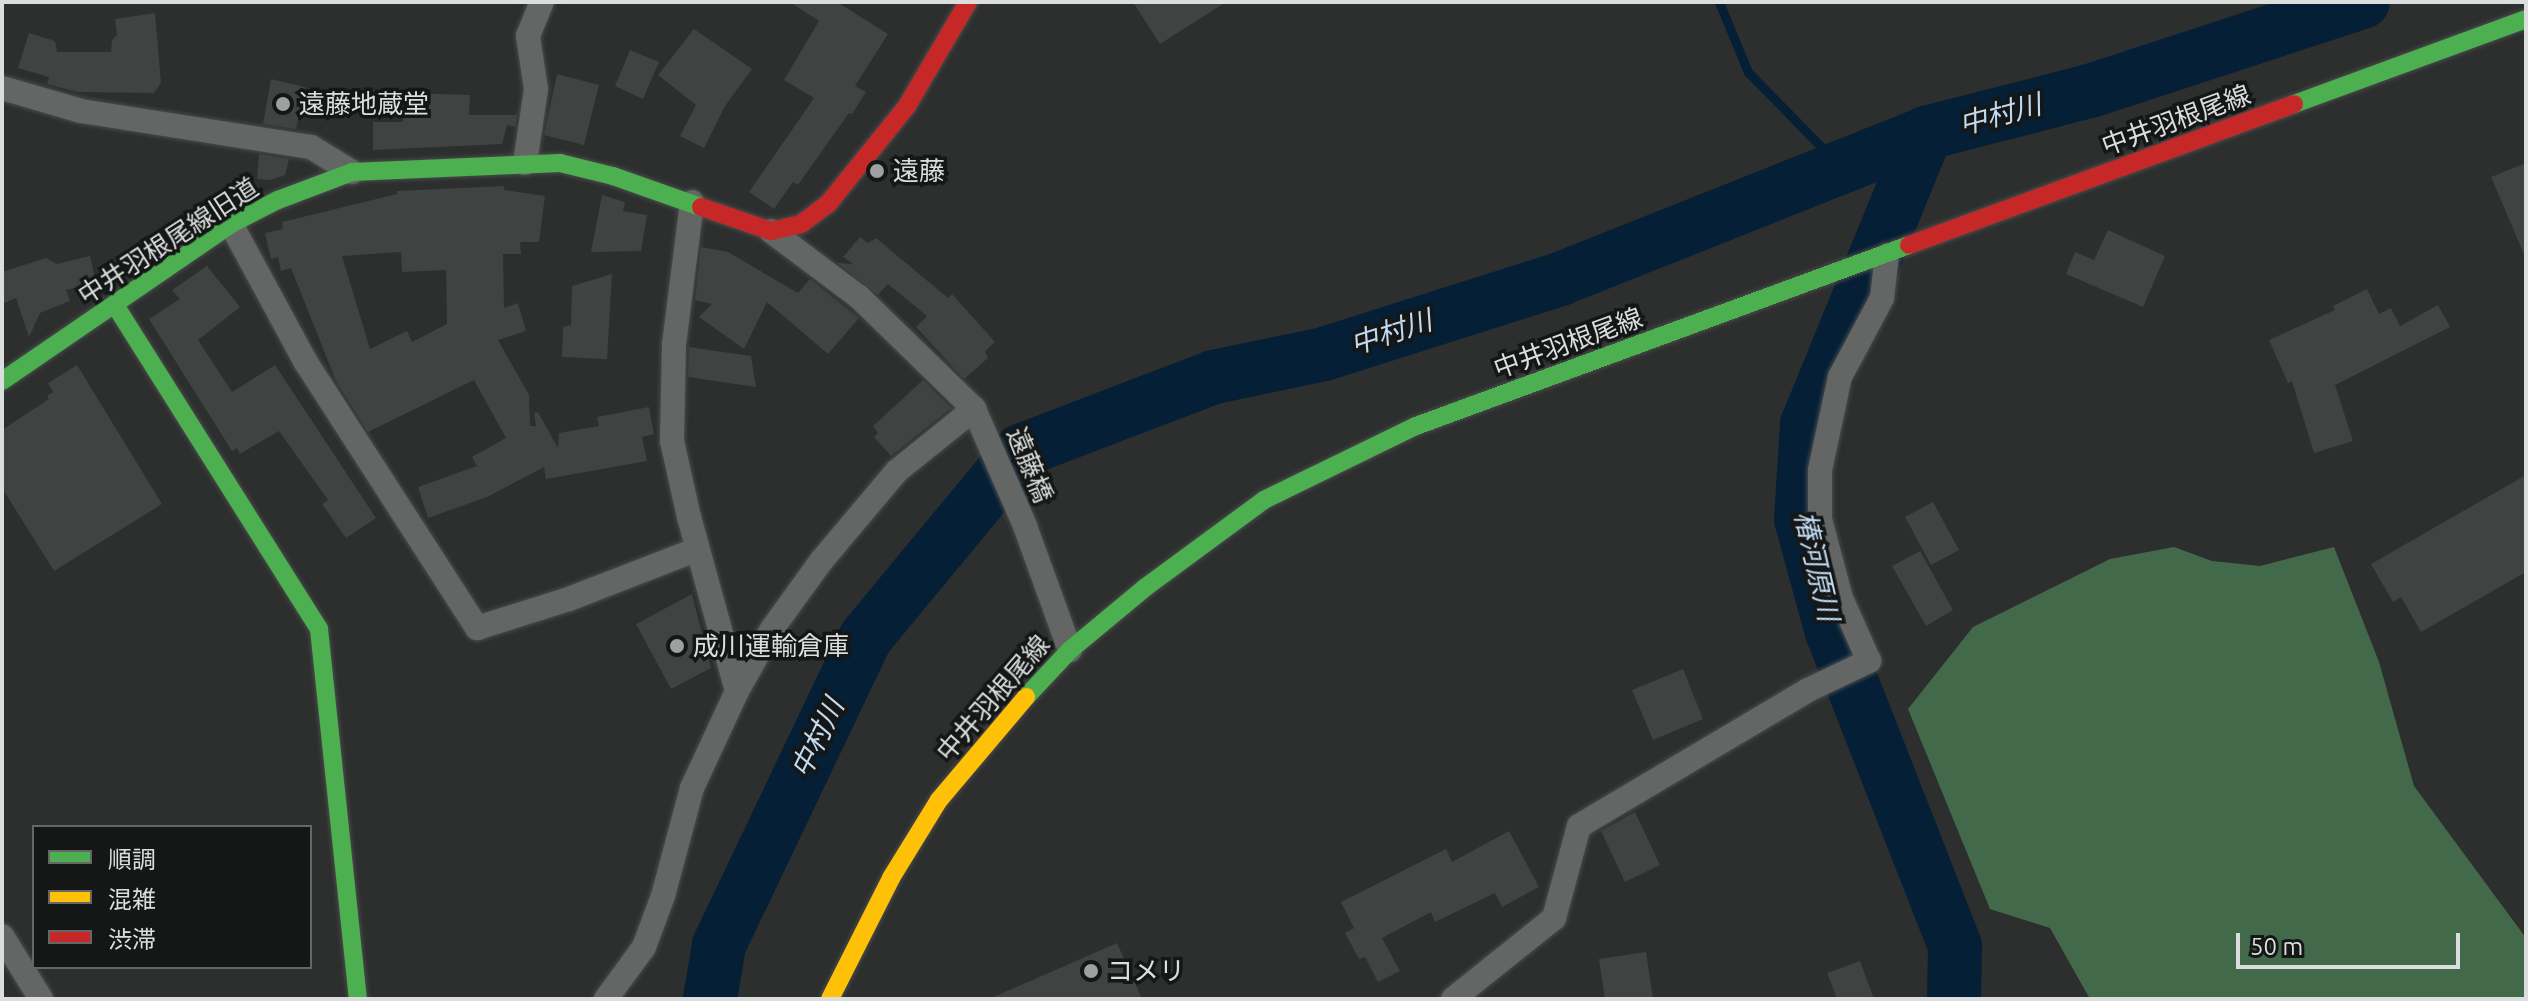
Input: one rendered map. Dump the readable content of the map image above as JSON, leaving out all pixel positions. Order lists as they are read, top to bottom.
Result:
{
  "streets": {
    "main road": ["中井羽根尾線", "中井羽根尾線旧道"],
    "street": ["遠藤橋"]
  },
  "crossings": [
    ["中井羽根尾線", "遠藤橋"]
  ],
  "water": ["中村川", "椿河原川"],
  "places": [
    "遠藤地蔵堂",
    "遠藤",
    "成川運輸倉庫",
    "コメリ"
  ],
  "legend": ["順調", "混雑", "渋滞"],
  "scale_bar": "50 m"
}
